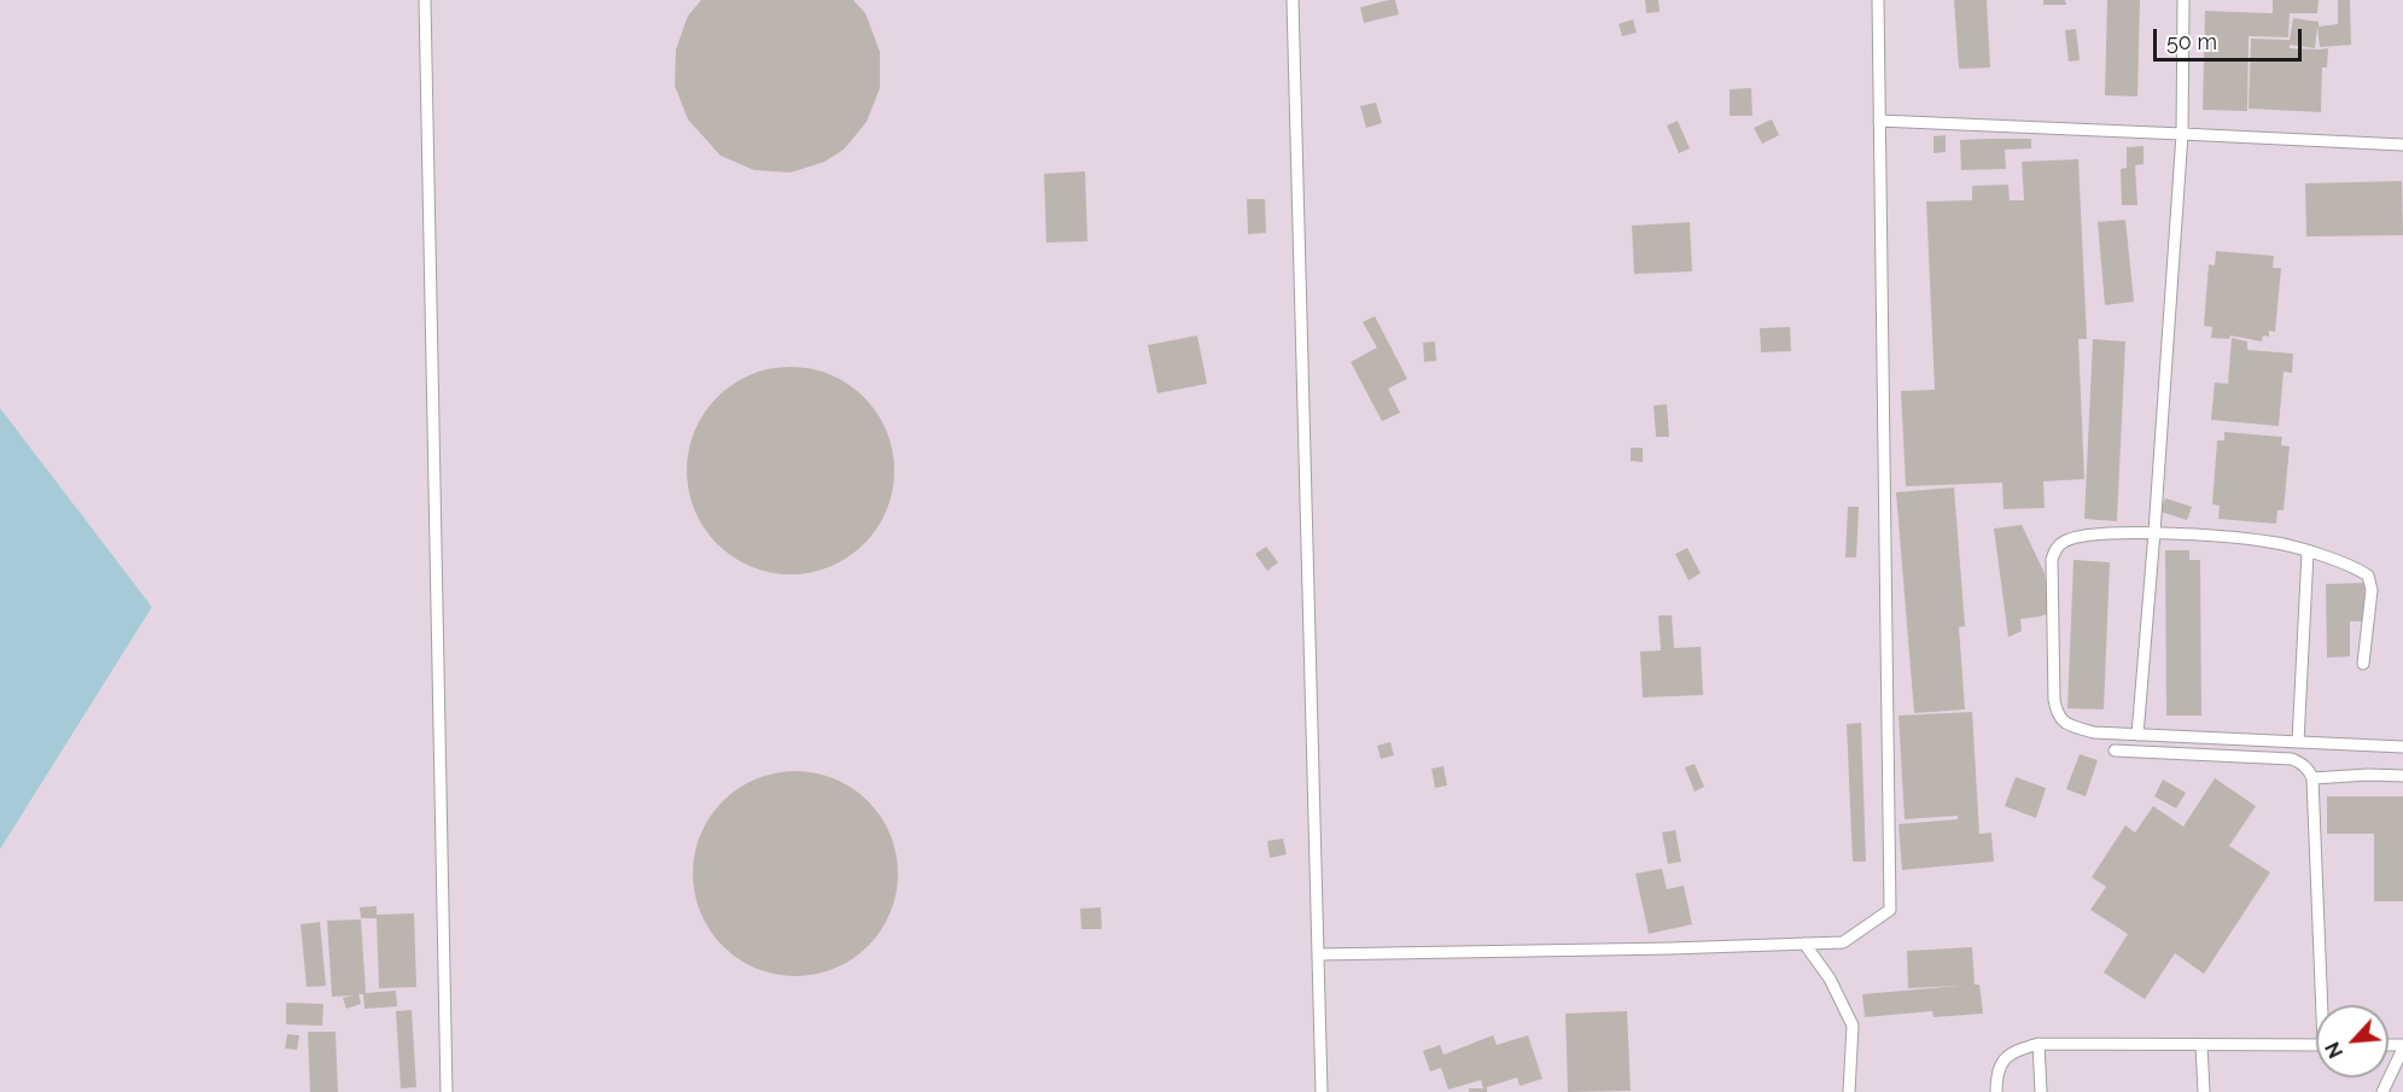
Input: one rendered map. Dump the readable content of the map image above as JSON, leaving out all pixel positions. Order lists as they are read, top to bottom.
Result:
{
  "scale_bar": "50 m",
  "north": "bottom left"
}
